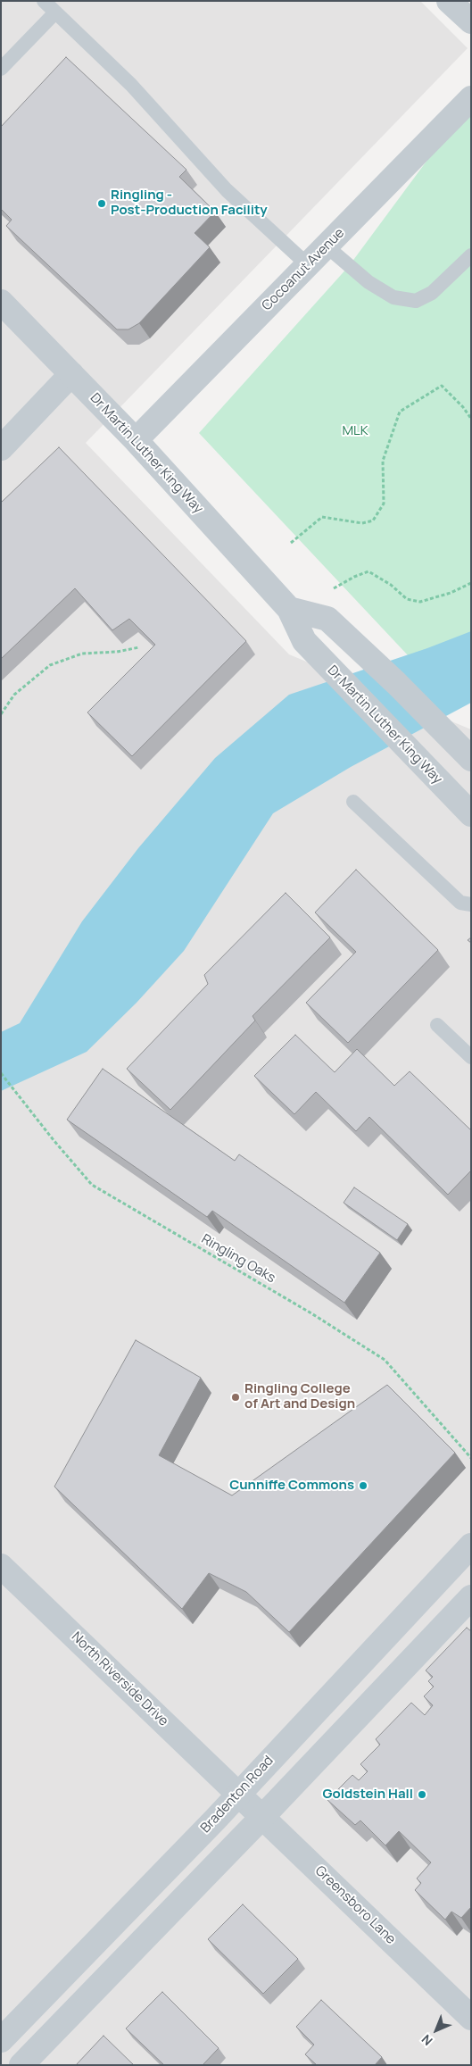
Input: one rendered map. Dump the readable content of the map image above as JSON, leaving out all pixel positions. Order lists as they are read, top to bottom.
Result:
{
  "streets": {
    "street": [
      "Cocoanut Avenue",
      "Dr Martin Luther King Way",
      "North Riverside Drive",
      "Bradenton Road",
      "Greensboro Lane"
    ],
    "path": ["Ringling Oaks"]
  },
  "crossings": [
    ["Cocoanut Avenue", "Dr Martin Luther King Way"],
    ["North Riverside Drive", "Bradenton Road"],
    ["North Riverside Drive", "Greensboro Lane"],
    ["Bradenton Road", "Greensboro Lane"]
  ],
  "parks": ["MLK"],
  "places": [
    "Ringling - Post-Production Facility",
    "Ringling College of Art and Design",
    "Cunniffe Commons",
    "Goldstein Hall"
  ],
  "north": "bottom left"
}
